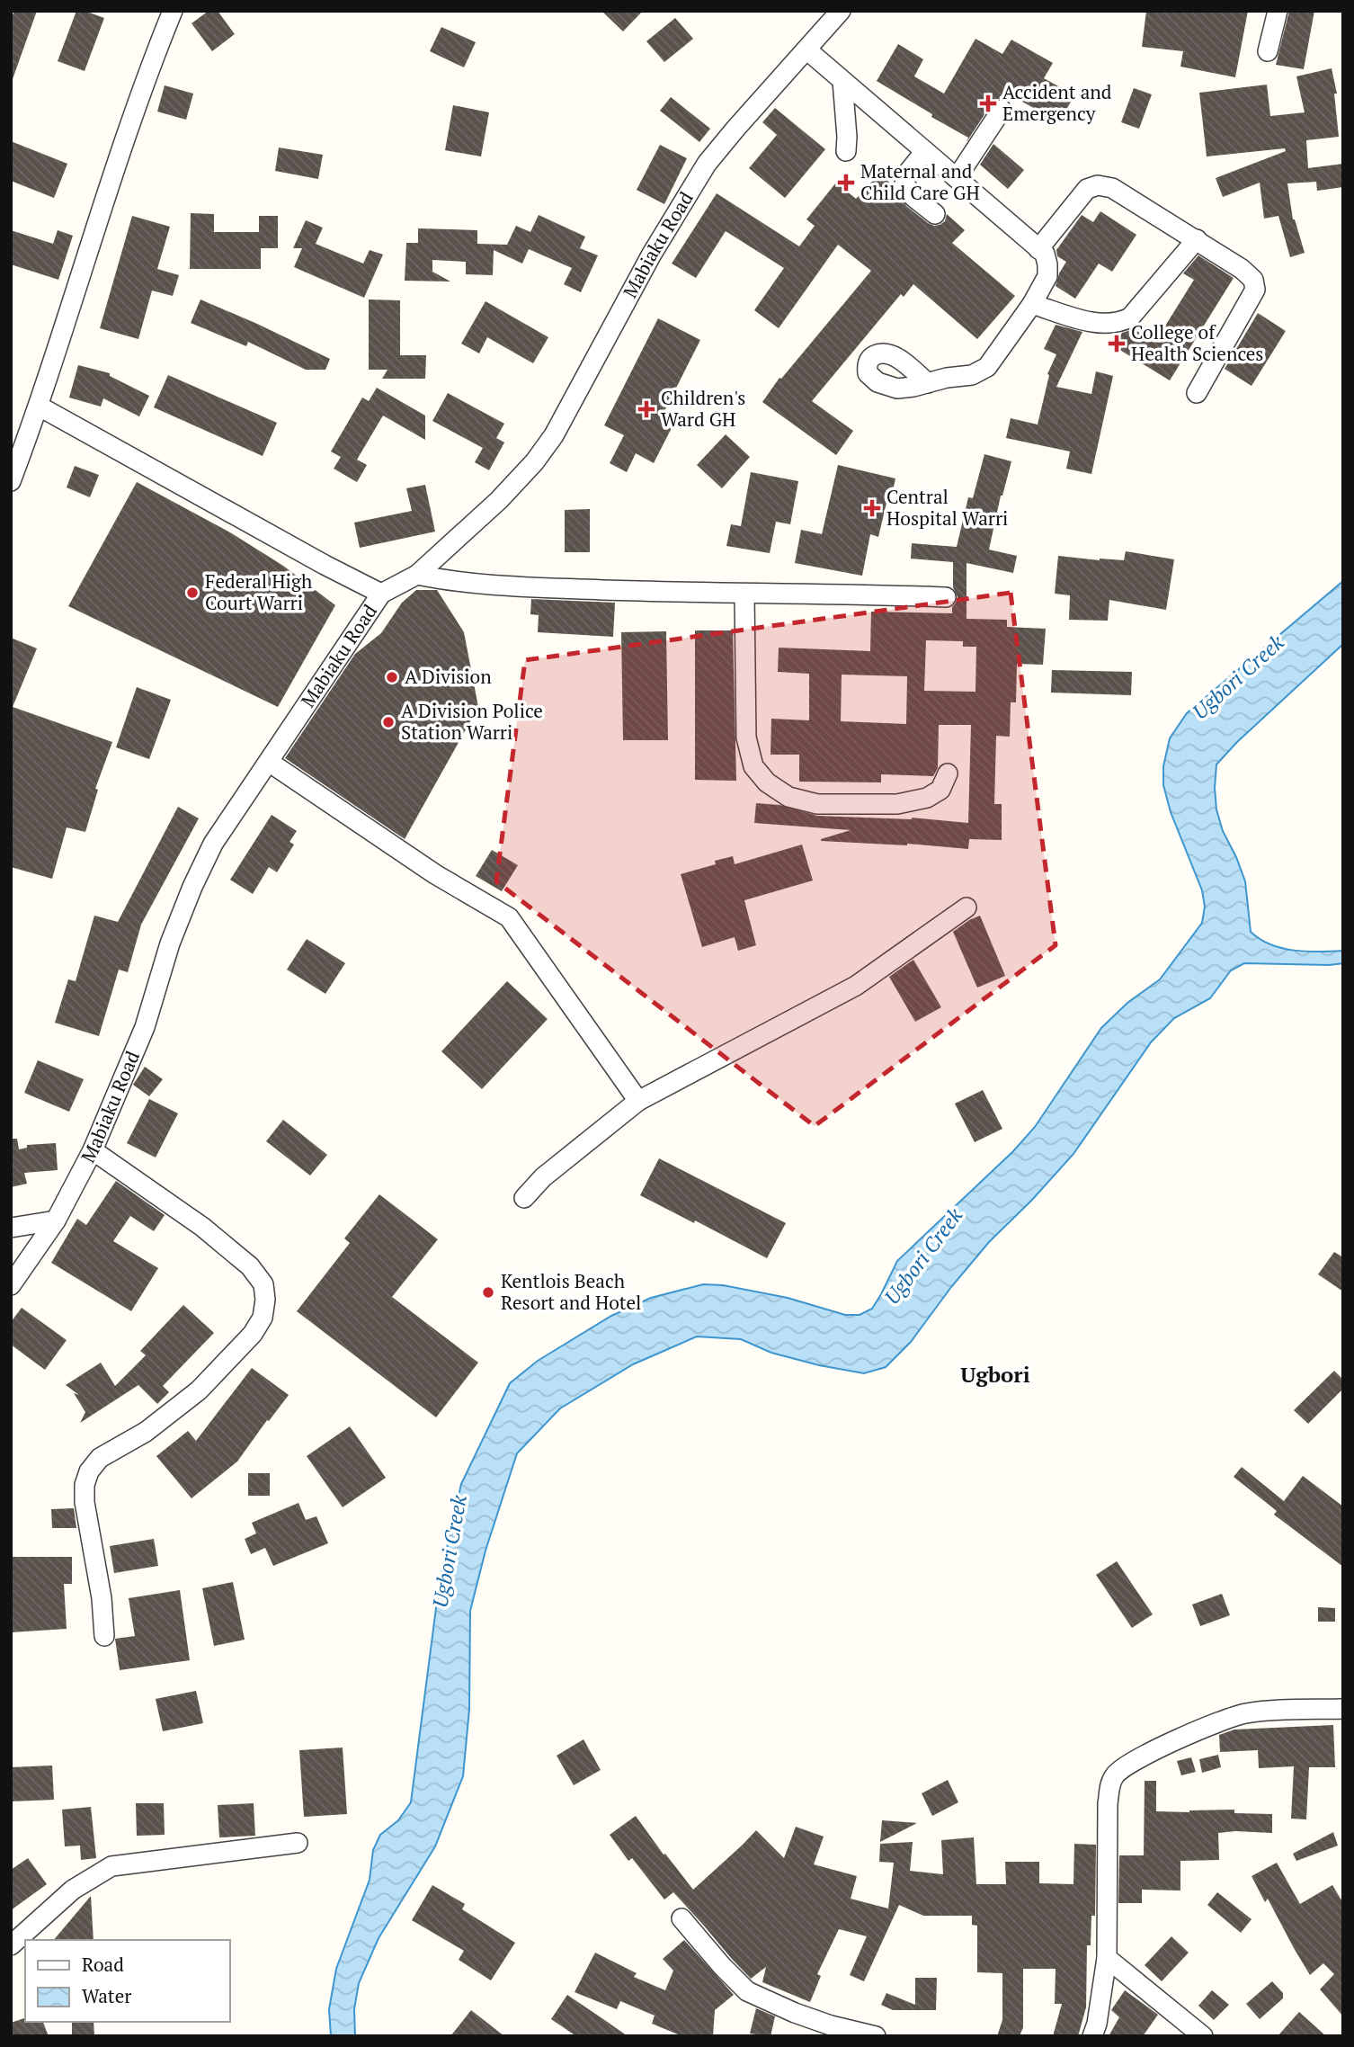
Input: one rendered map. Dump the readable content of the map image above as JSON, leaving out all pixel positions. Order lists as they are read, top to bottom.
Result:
{
  "streets": {
    "street": ["Mabiaku Road"]
  },
  "districts": ["Ugbori"],
  "water": ["Ugbori Creek"],
  "places": {
    "health": [
      "Accident and Emergency",
      "Maternal and Child Care GH",
      "College of Health Sciences",
      "Children's Ward GH",
      "Central Hospital Warri"
    ],
    "other": [
      "Federal High Court Warri",
      "A Division",
      "A Division Police Station Warri",
      "Kentlois Beach Resort and Hotel"
    ]
  },
  "legend": ["Road", "Water"]
}
